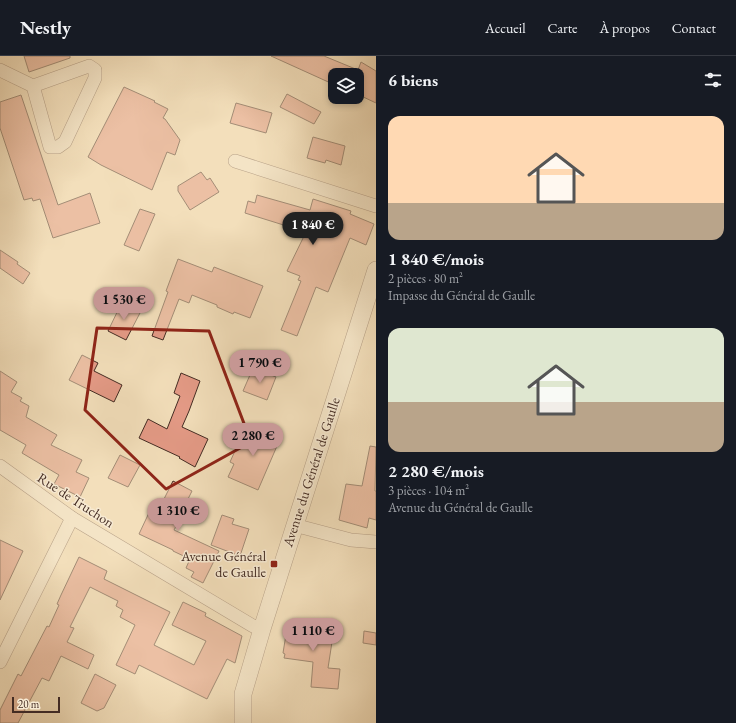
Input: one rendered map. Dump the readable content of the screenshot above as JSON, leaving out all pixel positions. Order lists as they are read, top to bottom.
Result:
{
  "streets": {
    "street": ["Avenue du Général de Gaulle", "Rue de Truchon"]
  },
  "crossings": [
    ["Avenue du Général de Gaulle", "Rue de Truchon"]
  ],
  "places": {
    "transit": ["Avenue Général de Gaulle"]
  },
  "scale_bar": "20 m",
  "page": {
    "header": "Nestly",
    "nav": [
      "Accueil",
      "Carte",
      "À propos",
      "Contact"
    ],
    "heading": "6 biens",
    "list": [
      {
        "name": "1 840 €/mois",
        "note": "2 pièces · 80 m² · Impasse du Général de Gaulle"
      },
      {
        "name": "2 280 €/mois",
        "note": "3 pièces · 104 m² · Avenue du Général de Gaulle"
      }
    ],
    "price": [
      "1 840 €",
      "1 530 €",
      "1 790 €",
      "2 280 €",
      "1 310 €",
      "1 110 €"
    ],
    "scale": "20 m"
  }
}
